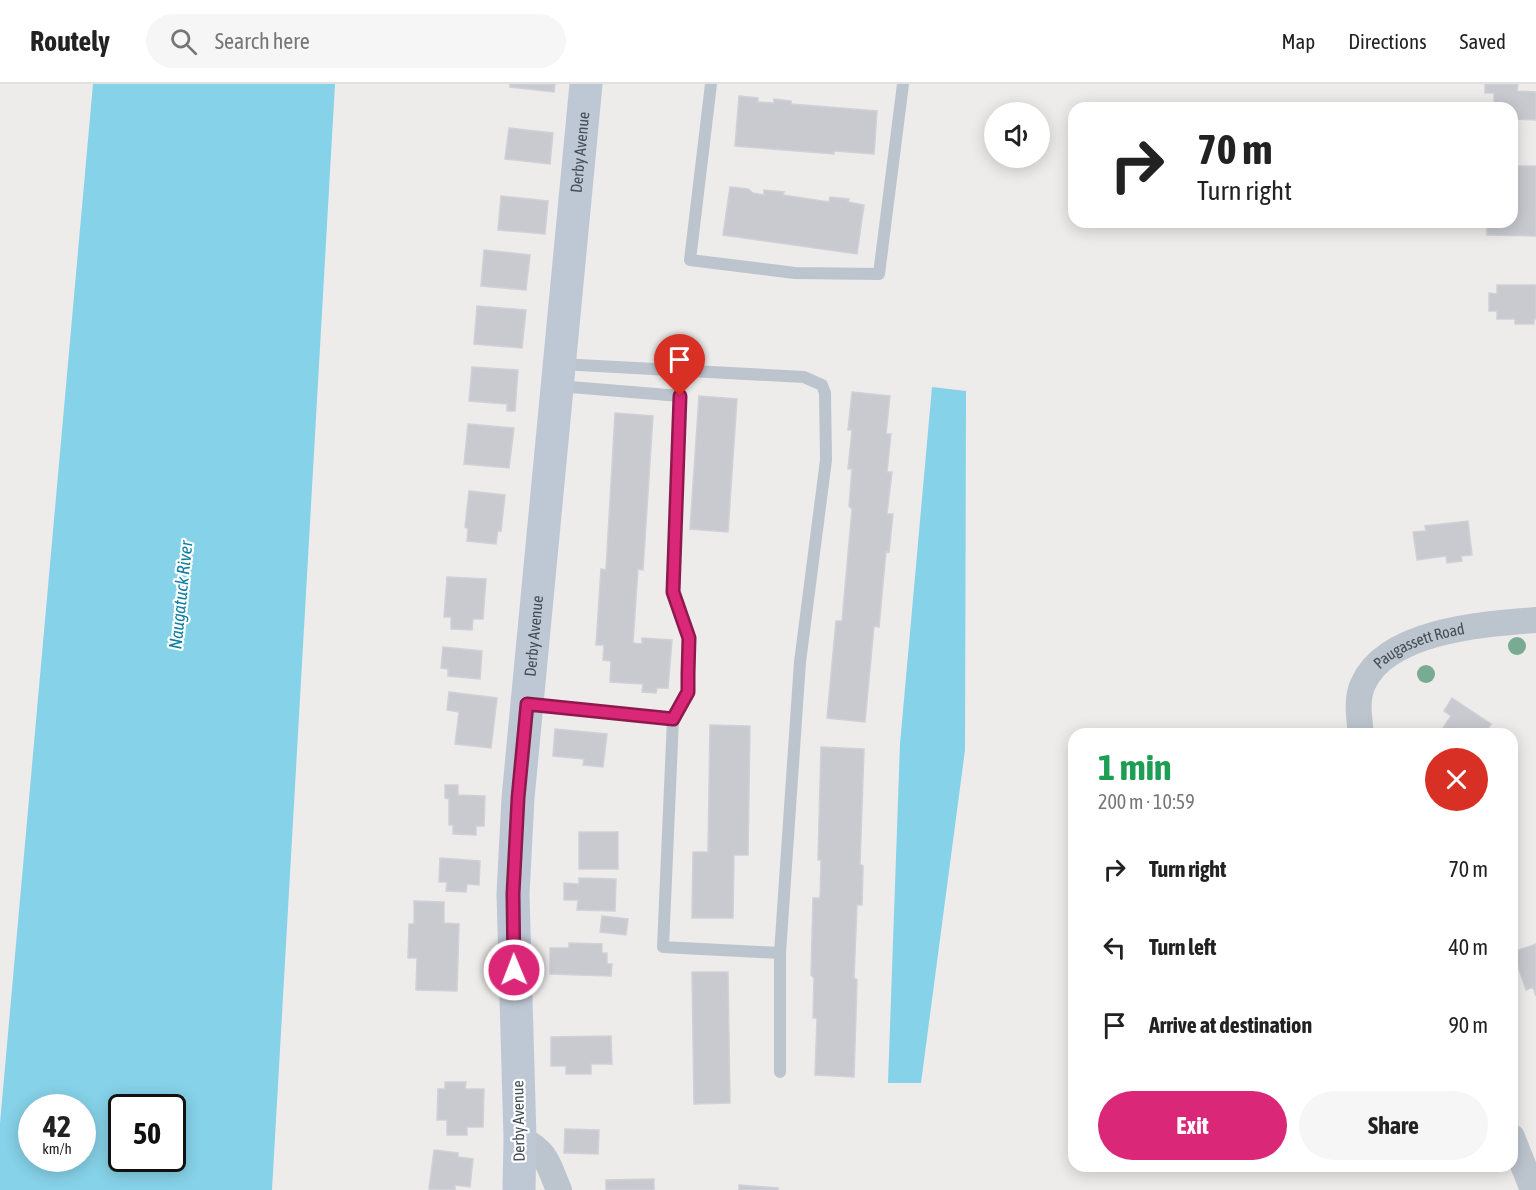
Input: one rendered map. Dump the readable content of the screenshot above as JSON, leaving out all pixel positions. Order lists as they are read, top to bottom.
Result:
{
  "streets": {
    "main road": ["Derby Avenue"],
    "street": ["Paugassett Road"]
  },
  "water": ["Naugatuck River"],
  "page": {
    "header": "Routely",
    "search": "Search here",
    "nav": ["Map", "Directions", "Saved"],
    "turn": ["70 m", "Turn right"],
    "heading": ["1 min", "200 m · 10:59"],
    "list": [
      {
        "name": "Turn right",
        "value": "70 m"
      },
      {
        "name": "Turn left",
        "value": "40 m"
      },
      {
        "name": "Arrive at destination",
        "value": "90 m"
      }
    ],
    "buttons": ["Exit", "Share"],
    "speed": "42 km/h",
    "limit": "50"
  }
}
